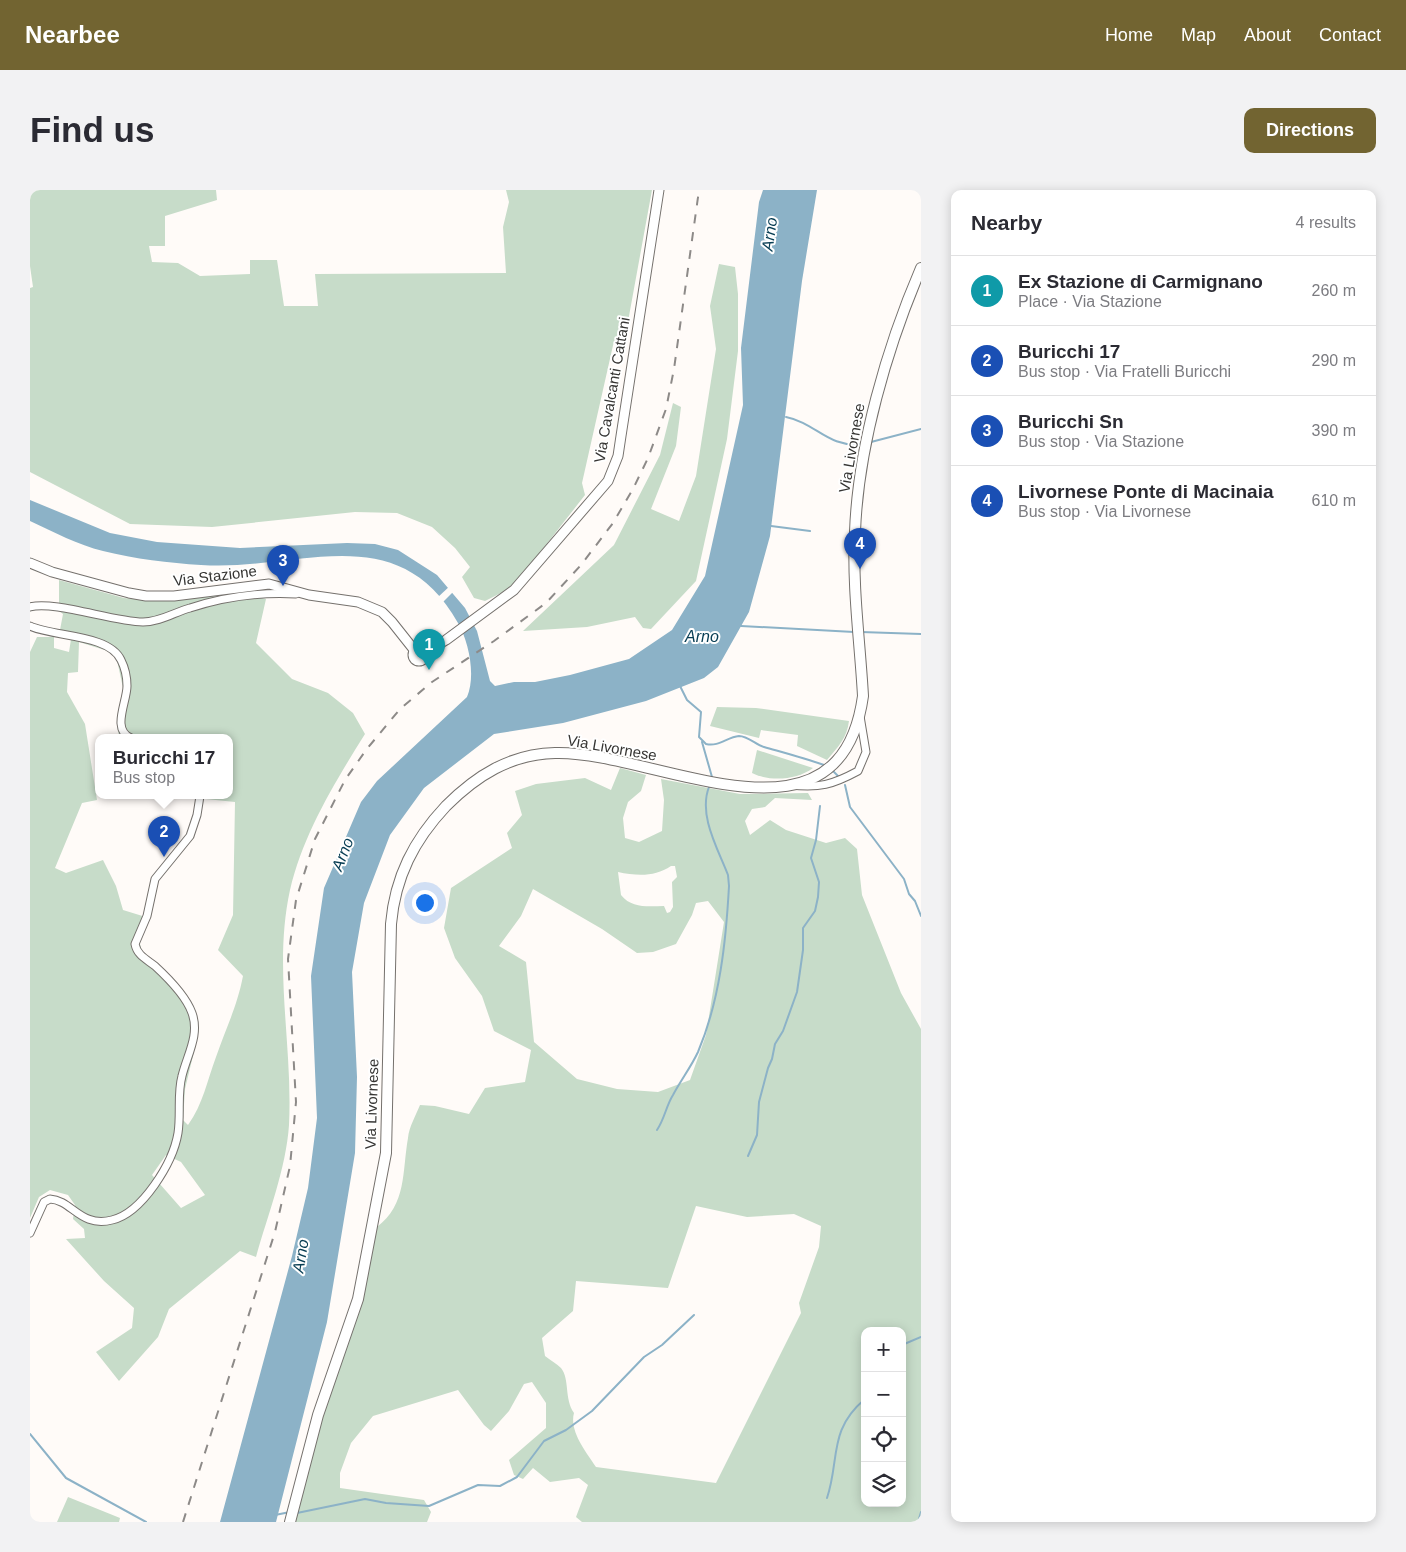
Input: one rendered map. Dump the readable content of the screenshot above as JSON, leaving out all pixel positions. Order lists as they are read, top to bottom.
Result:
{
  "streets": {
    "main road": ["Via Livornese"],
    "street": ["Via Cavalcanti Cattani", "Via Stazione"]
  },
  "crossings": [
    ["Via Cavalcanti Cattani", "Via Stazione"]
  ],
  "water": ["Arno"],
  "page": {
    "header": "Nearbee",
    "nav": [
      "Home",
      "Map",
      "About",
      "Contact"
    ],
    "buttons": "Directions",
    "title": "Find us",
    "heading": ["Nearby", "4 results"],
    "list": [
      {
        "mark": "1",
        "name": "Ex Stazione di Carmignano",
        "note": "Place · Via Stazione",
        "value": "260 m"
      },
      {
        "mark": "2",
        "name": "Buricchi 17",
        "note": "Bus stop · Via Fratelli Buricchi",
        "value": "290 m"
      },
      {
        "mark": "3",
        "name": "Buricchi Sn",
        "note": "Bus stop · Via Stazione",
        "value": "390 m"
      },
      {
        "mark": "4",
        "name": "Livornese Ponte di Macinaia",
        "note": "Bus stop · Via Livornese",
        "value": "610 m"
      }
    ],
    "pins": [
      "4",
      "3",
      "1",
      "2"
    ],
    "popup": ["Buricchi 17", "Bus stop"],
    "map_buttons": ["+", "−"]
  }
}
